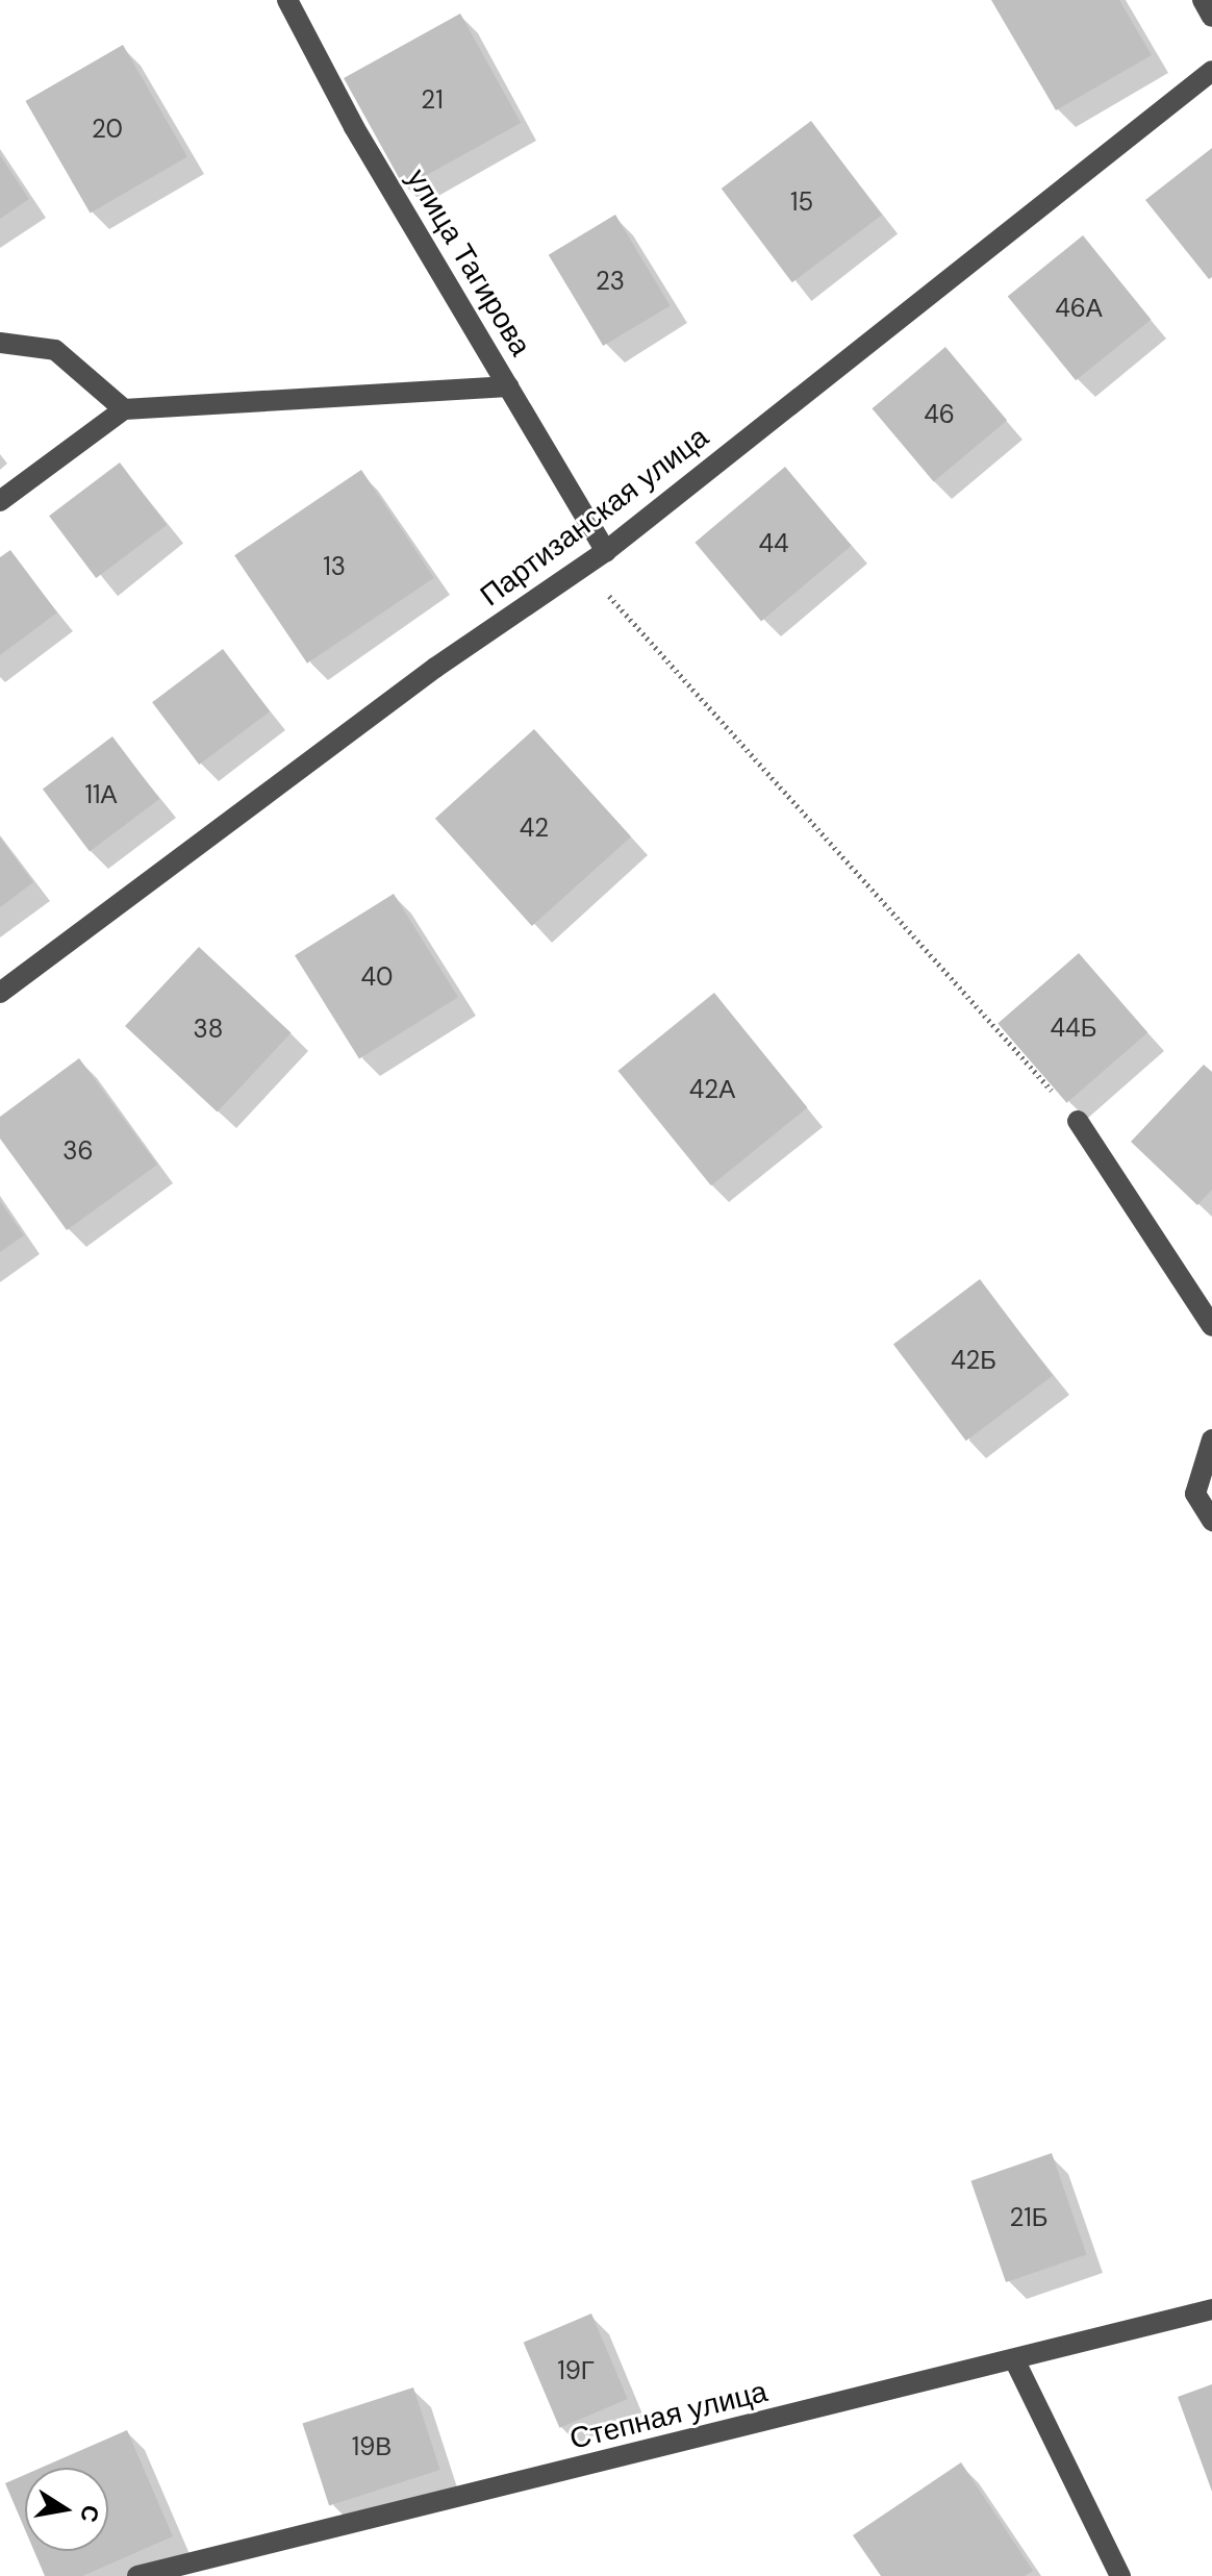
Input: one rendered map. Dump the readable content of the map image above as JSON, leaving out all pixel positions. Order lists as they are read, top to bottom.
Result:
{
  "streets": {
    "street": ["улица Тагирова", "Партизанская улица", "Степная улица"]
  },
  "crossings": [
    ["улица Тагирова", "Партизанская улица"]
  ],
  "house_numbers": [
    "21",
    "20",
    "15",
    "23",
    "46А",
    "46",
    "44",
    "13",
    "11А",
    "42",
    "40",
    "44Б",
    "38",
    "42А",
    "36",
    "42Б",
    "21Б",
    "19Г",
    "19В"
  ],
  "north": "right"
}
